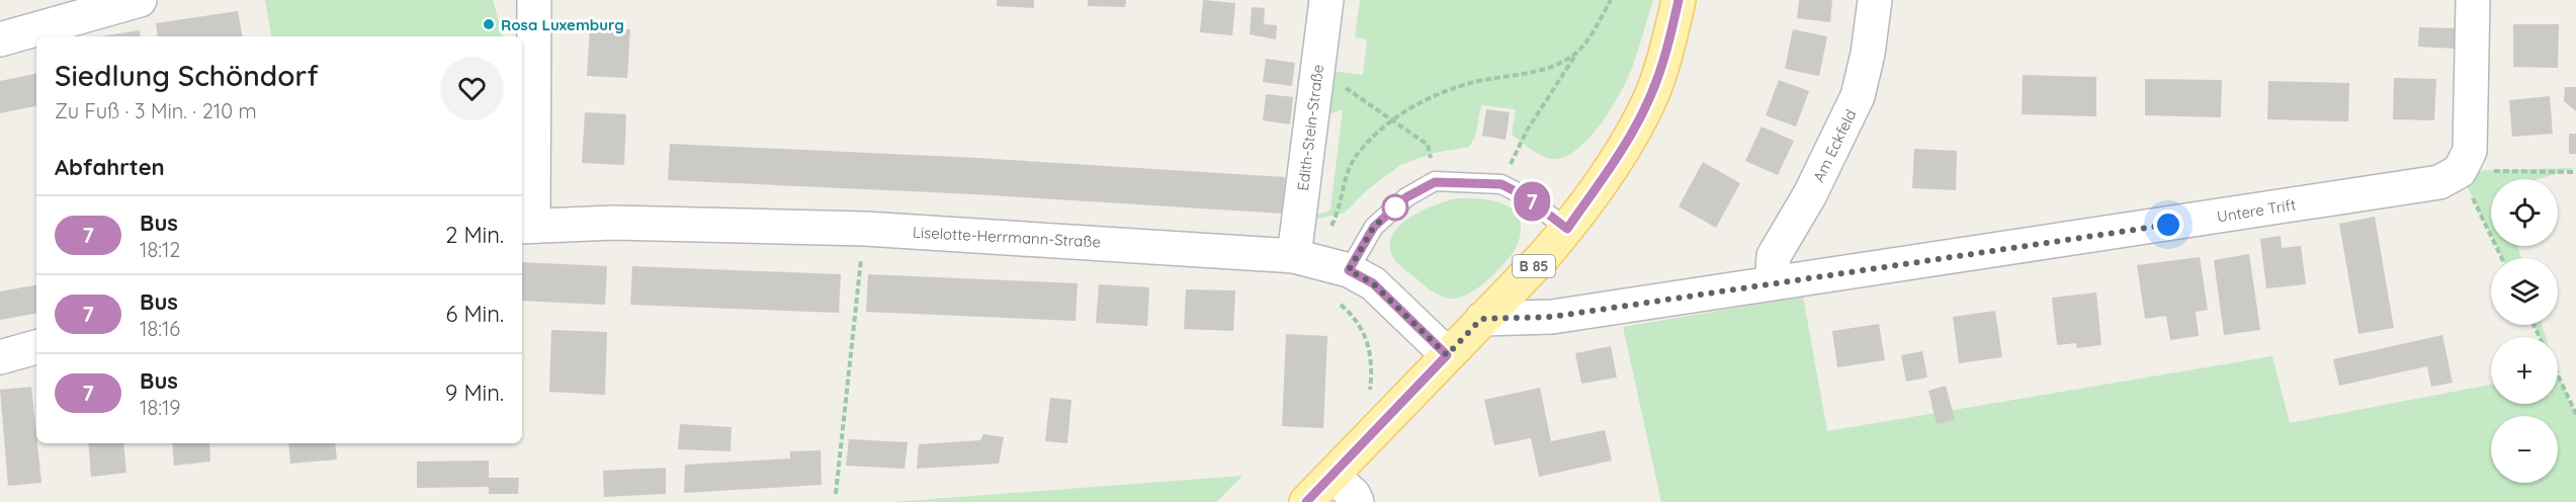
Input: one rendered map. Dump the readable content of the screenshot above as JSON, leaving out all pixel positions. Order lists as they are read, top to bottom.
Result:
{
  "streets": {
    "main road": ["B 85"],
    "street": [
      "Edith-Stein-Straße",
      "Am Eckfeld",
      "Untere Trift",
      "Liselotte-Herrmann-Straße"
    ]
  },
  "crossings": [
    ["Edith-Stein-Straße", "Liselotte-Herrmann-Straße"],
    ["Am Eckfeld", "Untere Trift"],
    ["Untere Trift", "B 85"],
    ["Liselotte-Herrmann-Straße", "B 85"]
  ],
  "places": ["Rosa Luxemburg"],
  "lines": ["bus line 7"],
  "page": {
    "on_map": "7",
    "heading": [
      ["Siedlung Schöndorf", "Zu Fuß · 3 Min. · 210 m"],
      "Abfahrten"
    ],
    "map_buttons": ["+", "−"],
    "list": [
      {
        "mark": "7",
        "name": "Bus",
        "note": "18:12",
        "value": "2 Min."
      },
      {
        "mark": "7",
        "name": "Bus",
        "note": "18:16",
        "value": "6 Min."
      },
      {
        "mark": "7",
        "name": "Bus",
        "note": "18:19",
        "value": "9 Min."
      }
    ]
  }
}
